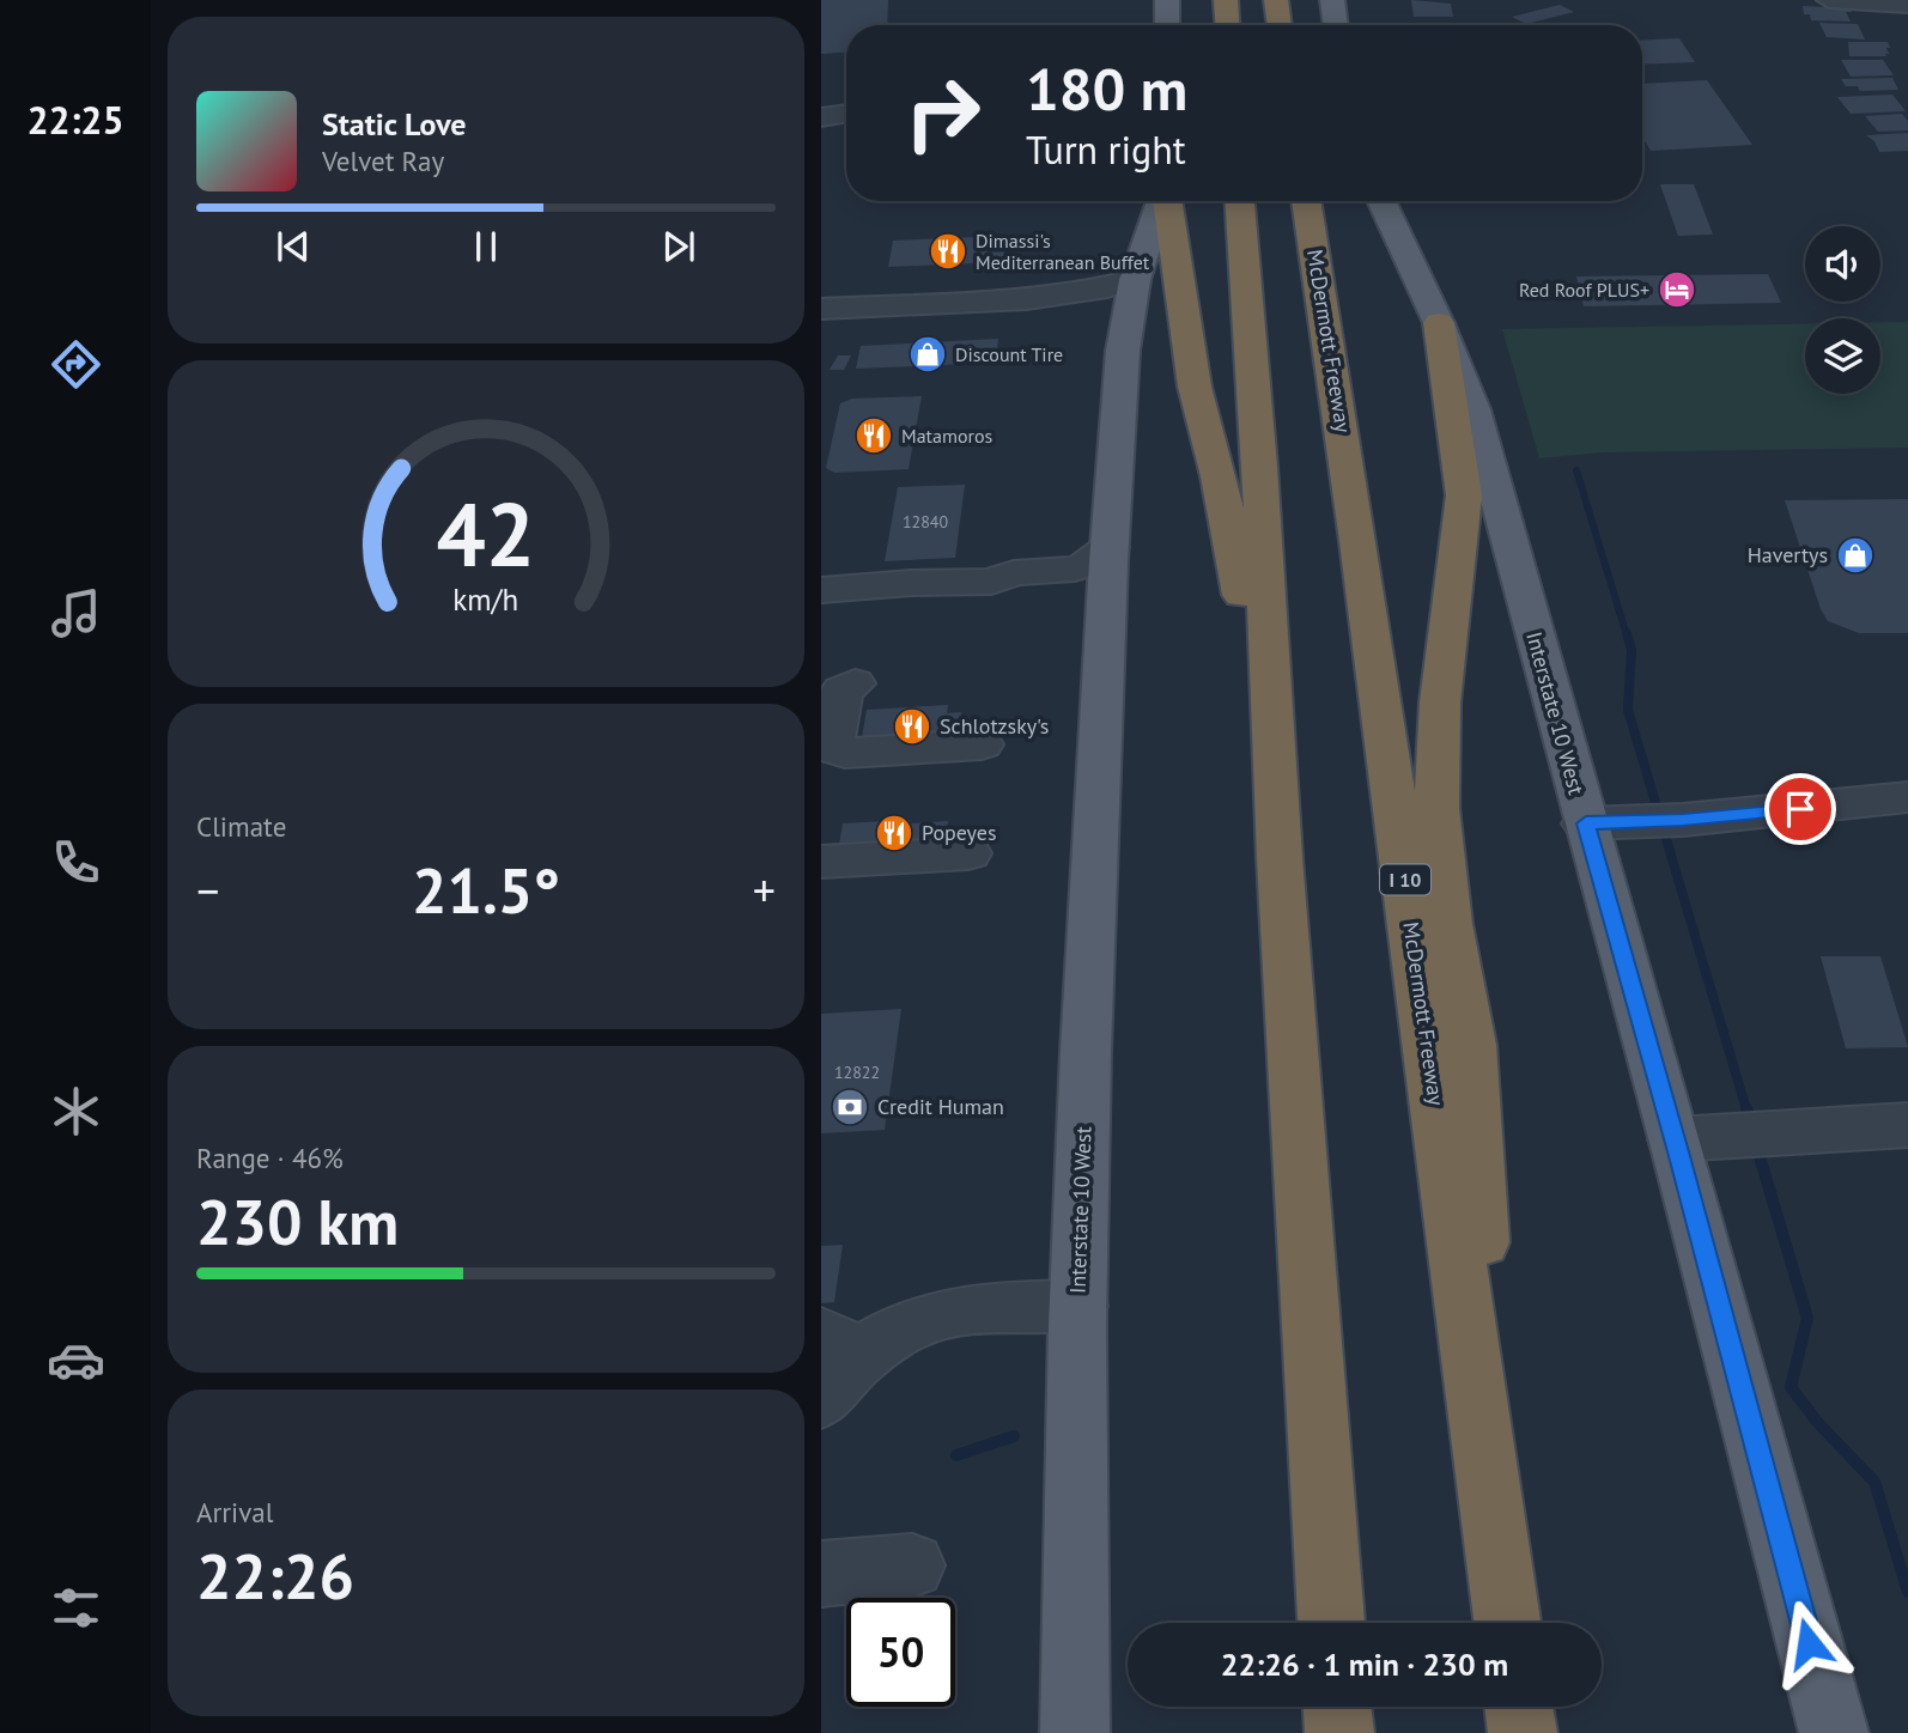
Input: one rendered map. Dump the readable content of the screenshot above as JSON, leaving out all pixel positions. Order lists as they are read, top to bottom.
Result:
{
  "streets": {
    "highway": ["McDermott Freeway", "I 10"],
    "main road": ["Interstate 10 West"]
  },
  "places": {
    "restaurant": [
      "Dimassi's Mediterranean Buffet",
      "Matamoros",
      "Schlotzsky's",
      "Popeyes"
    ],
    "hotel": ["Red Roof PLUS+"],
    "shop": ["Discount Tire", "Havertys"],
    "bank": ["Credit Human"]
  },
  "house_numbers": ["12840", "12822"],
  "page": {
    "tabs": "22:25",
    "turn": ["180 m", "Turn right"],
    "song": ["Static Love", "Velvet Ray"],
    "tile": [
      "Climate",
      ["Range · 46%", "230 km"],
      ["Arrival", "22:26"]
    ],
    "heat": ["−", "21.5°", "+"],
    "limit": "50",
    "trip": "22:26 · 1 min · 230 m",
    "gauge": ["42", "km/h"]
  }
}
